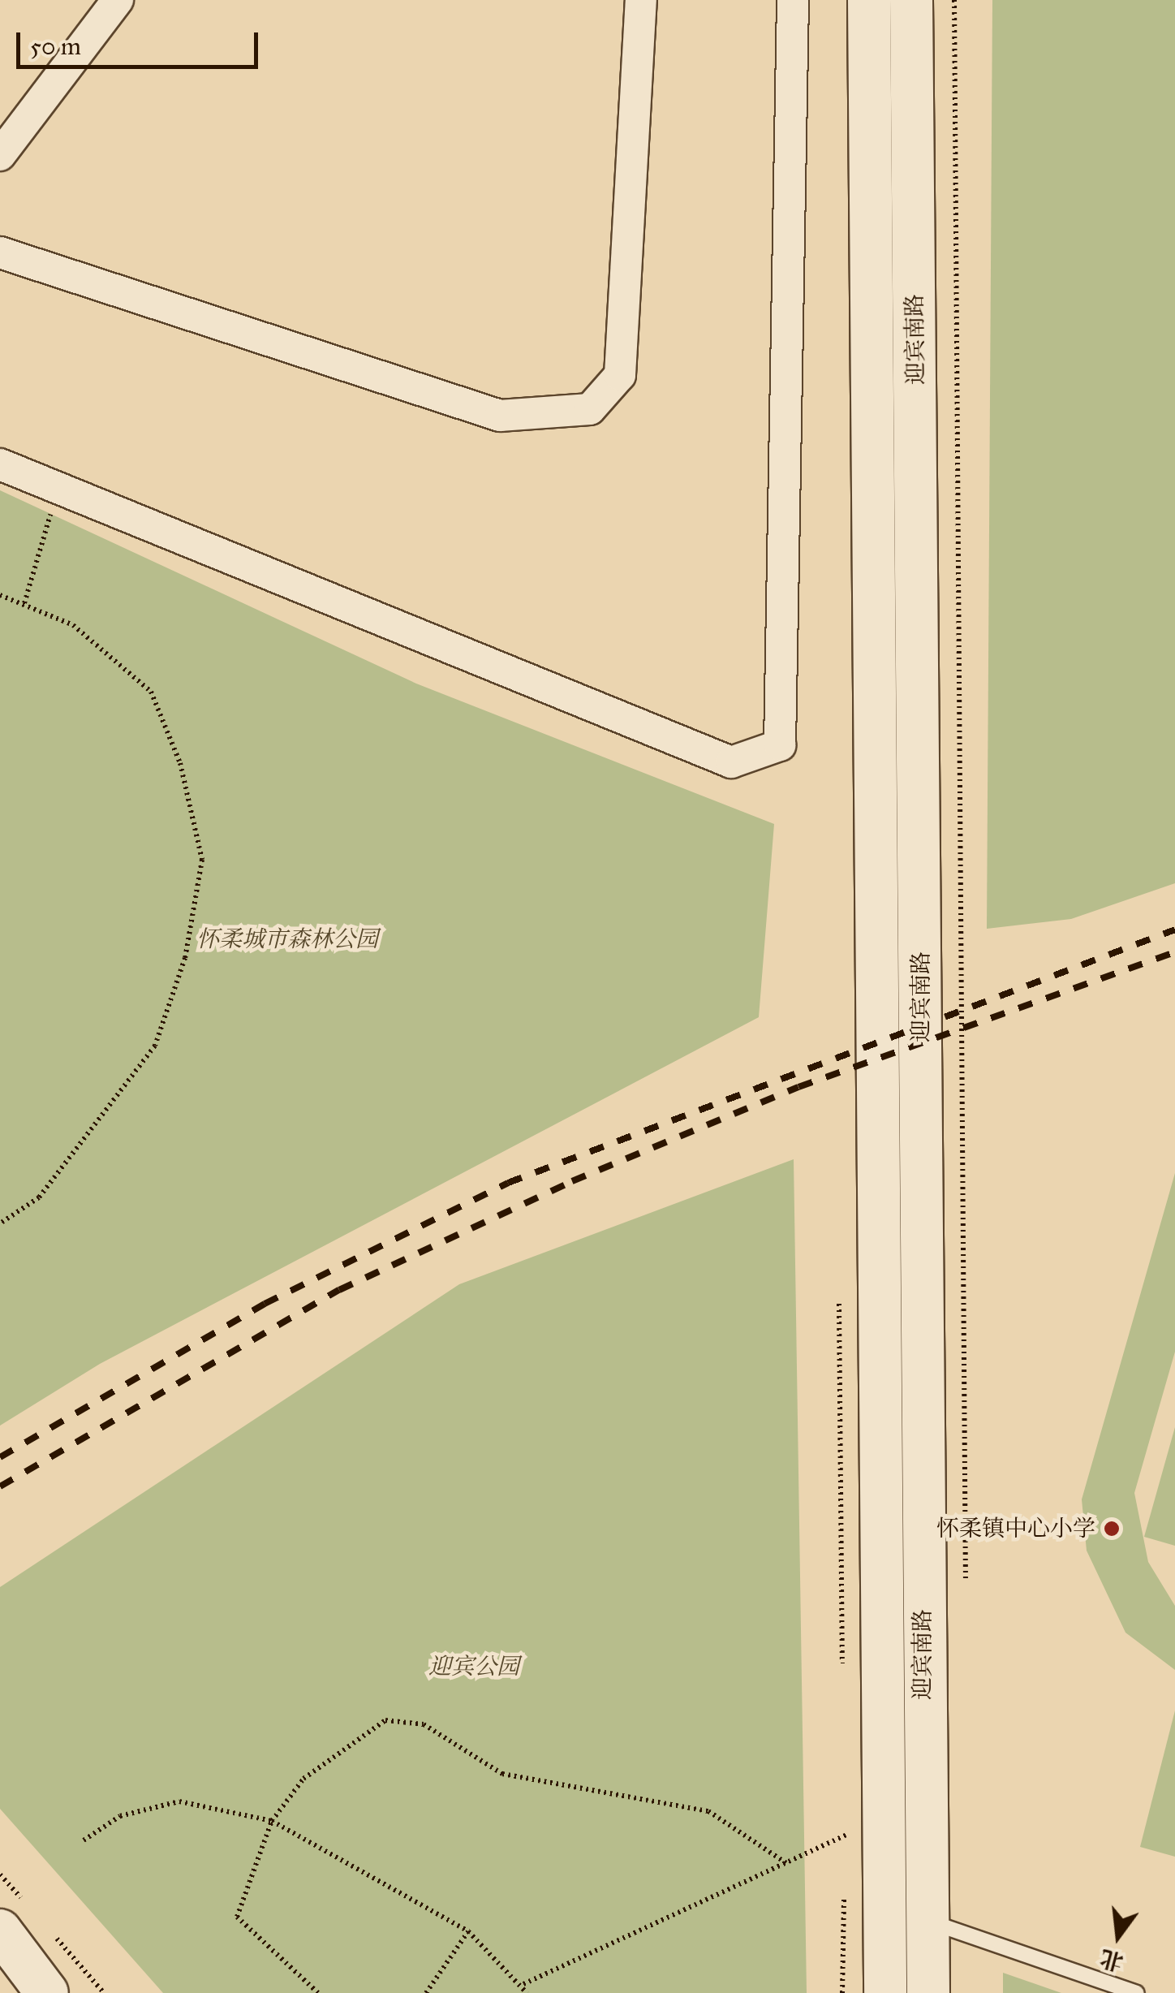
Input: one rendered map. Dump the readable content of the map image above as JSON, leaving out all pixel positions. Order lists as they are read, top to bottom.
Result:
{
  "streets": {
    "main road": ["迎宾南路"]
  },
  "parks": ["怀柔城市森林公园", "迎宾公园"],
  "places": ["怀柔镇中心小学"],
  "scale_bar": "50 m",
  "north": "bottom"
}
